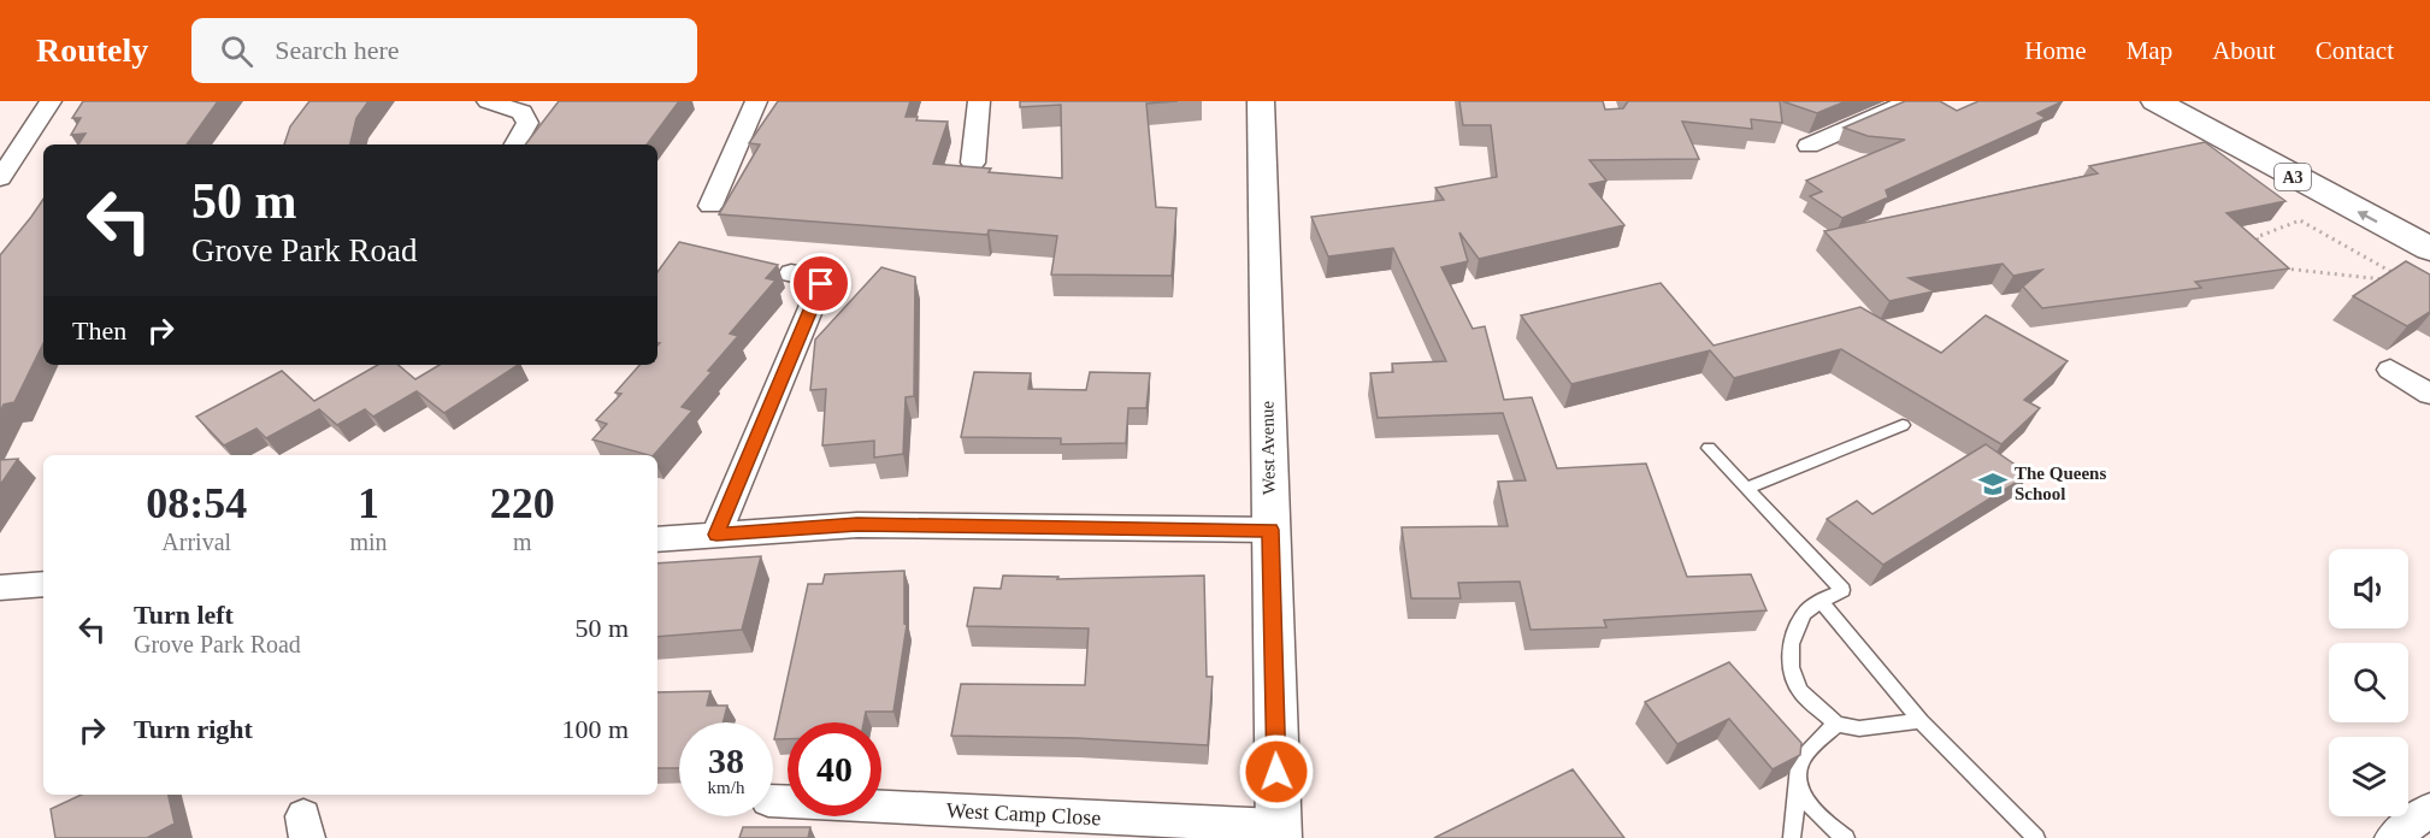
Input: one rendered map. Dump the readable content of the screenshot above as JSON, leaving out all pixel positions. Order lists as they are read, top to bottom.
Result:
{
  "streets": {
    "main road": ["A3"],
    "street": ["West Avenue", "West Camp Close"]
  },
  "crossings": [
    ["West Avenue", "West Camp Close"]
  ],
  "places": {
    "school or university": ["The Queens School"]
  },
  "page": {
    "header": "Routely",
    "search": "Search here",
    "nav": [
      "Home",
      "Map",
      "About",
      "Contact"
    ],
    "turn": ["50 m", "Grove Park Road"],
    "then": "Then",
    "eta": [
      "08:54",
      "Arrival",
      "1",
      "min",
      "220",
      "m"
    ],
    "list": [
      {
        "name": "Turn left",
        "note": "Grove Park Road",
        "value": "50 m"
      },
      {
        "name": "Turn right",
        "value": "100 m"
      }
    ],
    "speed": "38 km/h",
    "limit": "40"
  }
}
